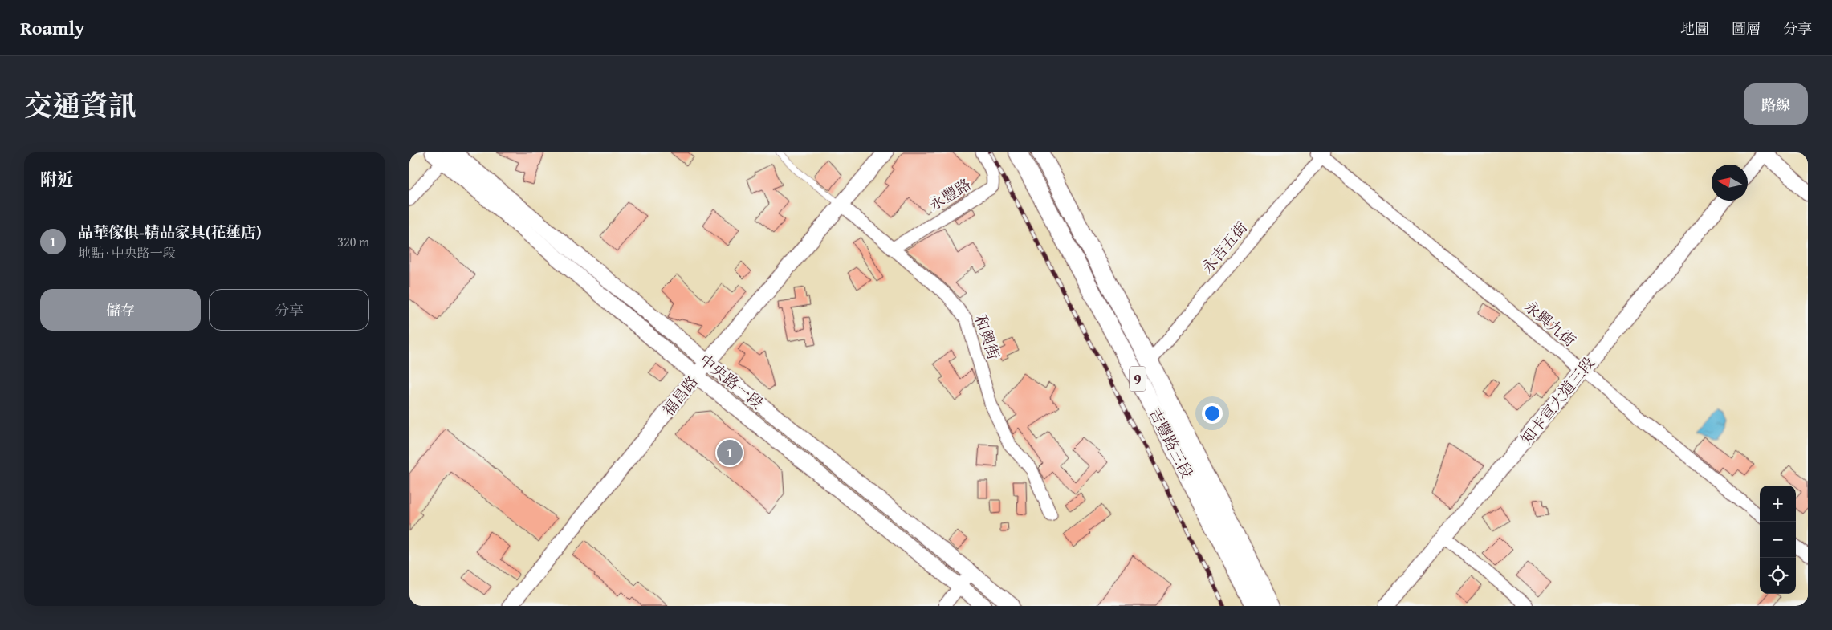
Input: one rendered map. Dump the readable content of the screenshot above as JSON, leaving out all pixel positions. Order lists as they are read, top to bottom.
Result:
{
  "streets": {
    "main road": ["9", "吉豐路三段"],
    "street": [
      "永豐路",
      "永吉五街",
      "永興九街",
      "和興街",
      "中央路一段",
      "福昌路",
      "知卡宣大道三段"
    ]
  },
  "crossings": [
    ["永豐路", "和興街"],
    ["永吉五街", "永興九街"],
    ["永吉五街", "吉豐路三段"],
    ["永興九街", "知卡宣大道三段"],
    ["和興街", "福昌路"],
    ["中央路一段", "福昌路"]
  ],
  "north": "left",
  "page": {
    "header": "Roamly",
    "nav": ["地圖", "圖層", "分享"],
    "title": "交通資訊",
    "buttons": [
      "路線",
      ["儲存", "分享"]
    ],
    "heading": "附近",
    "list": [
      {
        "mark": "1",
        "name": "晶華傢俱-精品家具(花蓮店)",
        "note": "地點 · 中央路一段",
        "value": "320 m"
      }
    ],
    "pins": "1",
    "map_buttons": ["+", "−"]
  }
}
